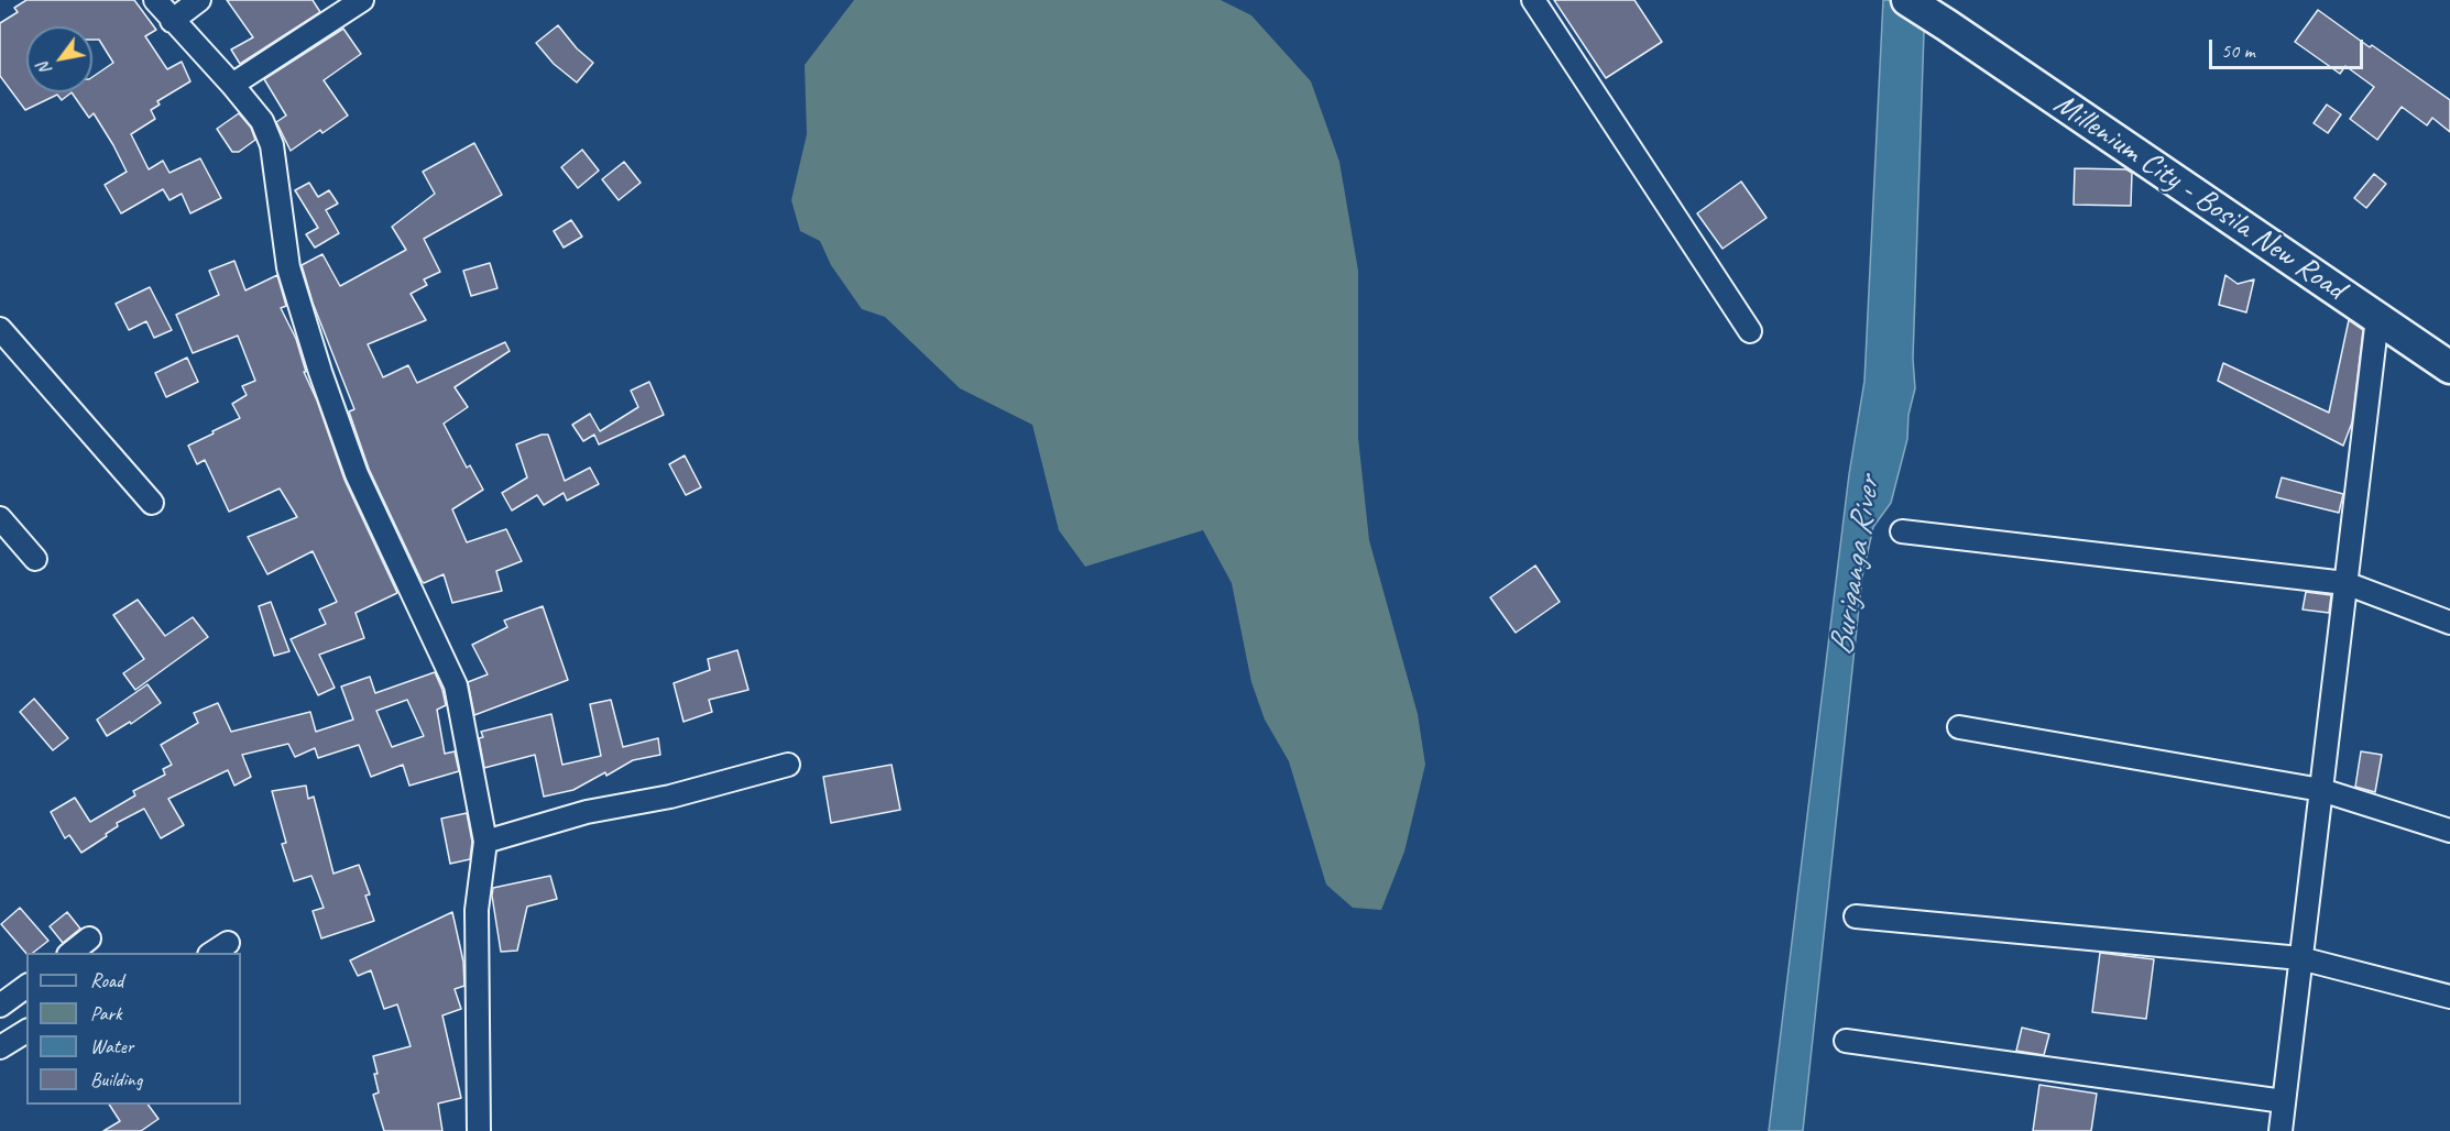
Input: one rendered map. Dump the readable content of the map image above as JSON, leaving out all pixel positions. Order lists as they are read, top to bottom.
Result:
{
  "streets": {
    "street": ["Millenium City - Bosila New Road"]
  },
  "water": ["Buriganga River"],
  "legend": [
    "Road",
    "Park",
    "Water",
    "Building"
  ],
  "scale_bar": "50 m",
  "north": "bottom left"
}
